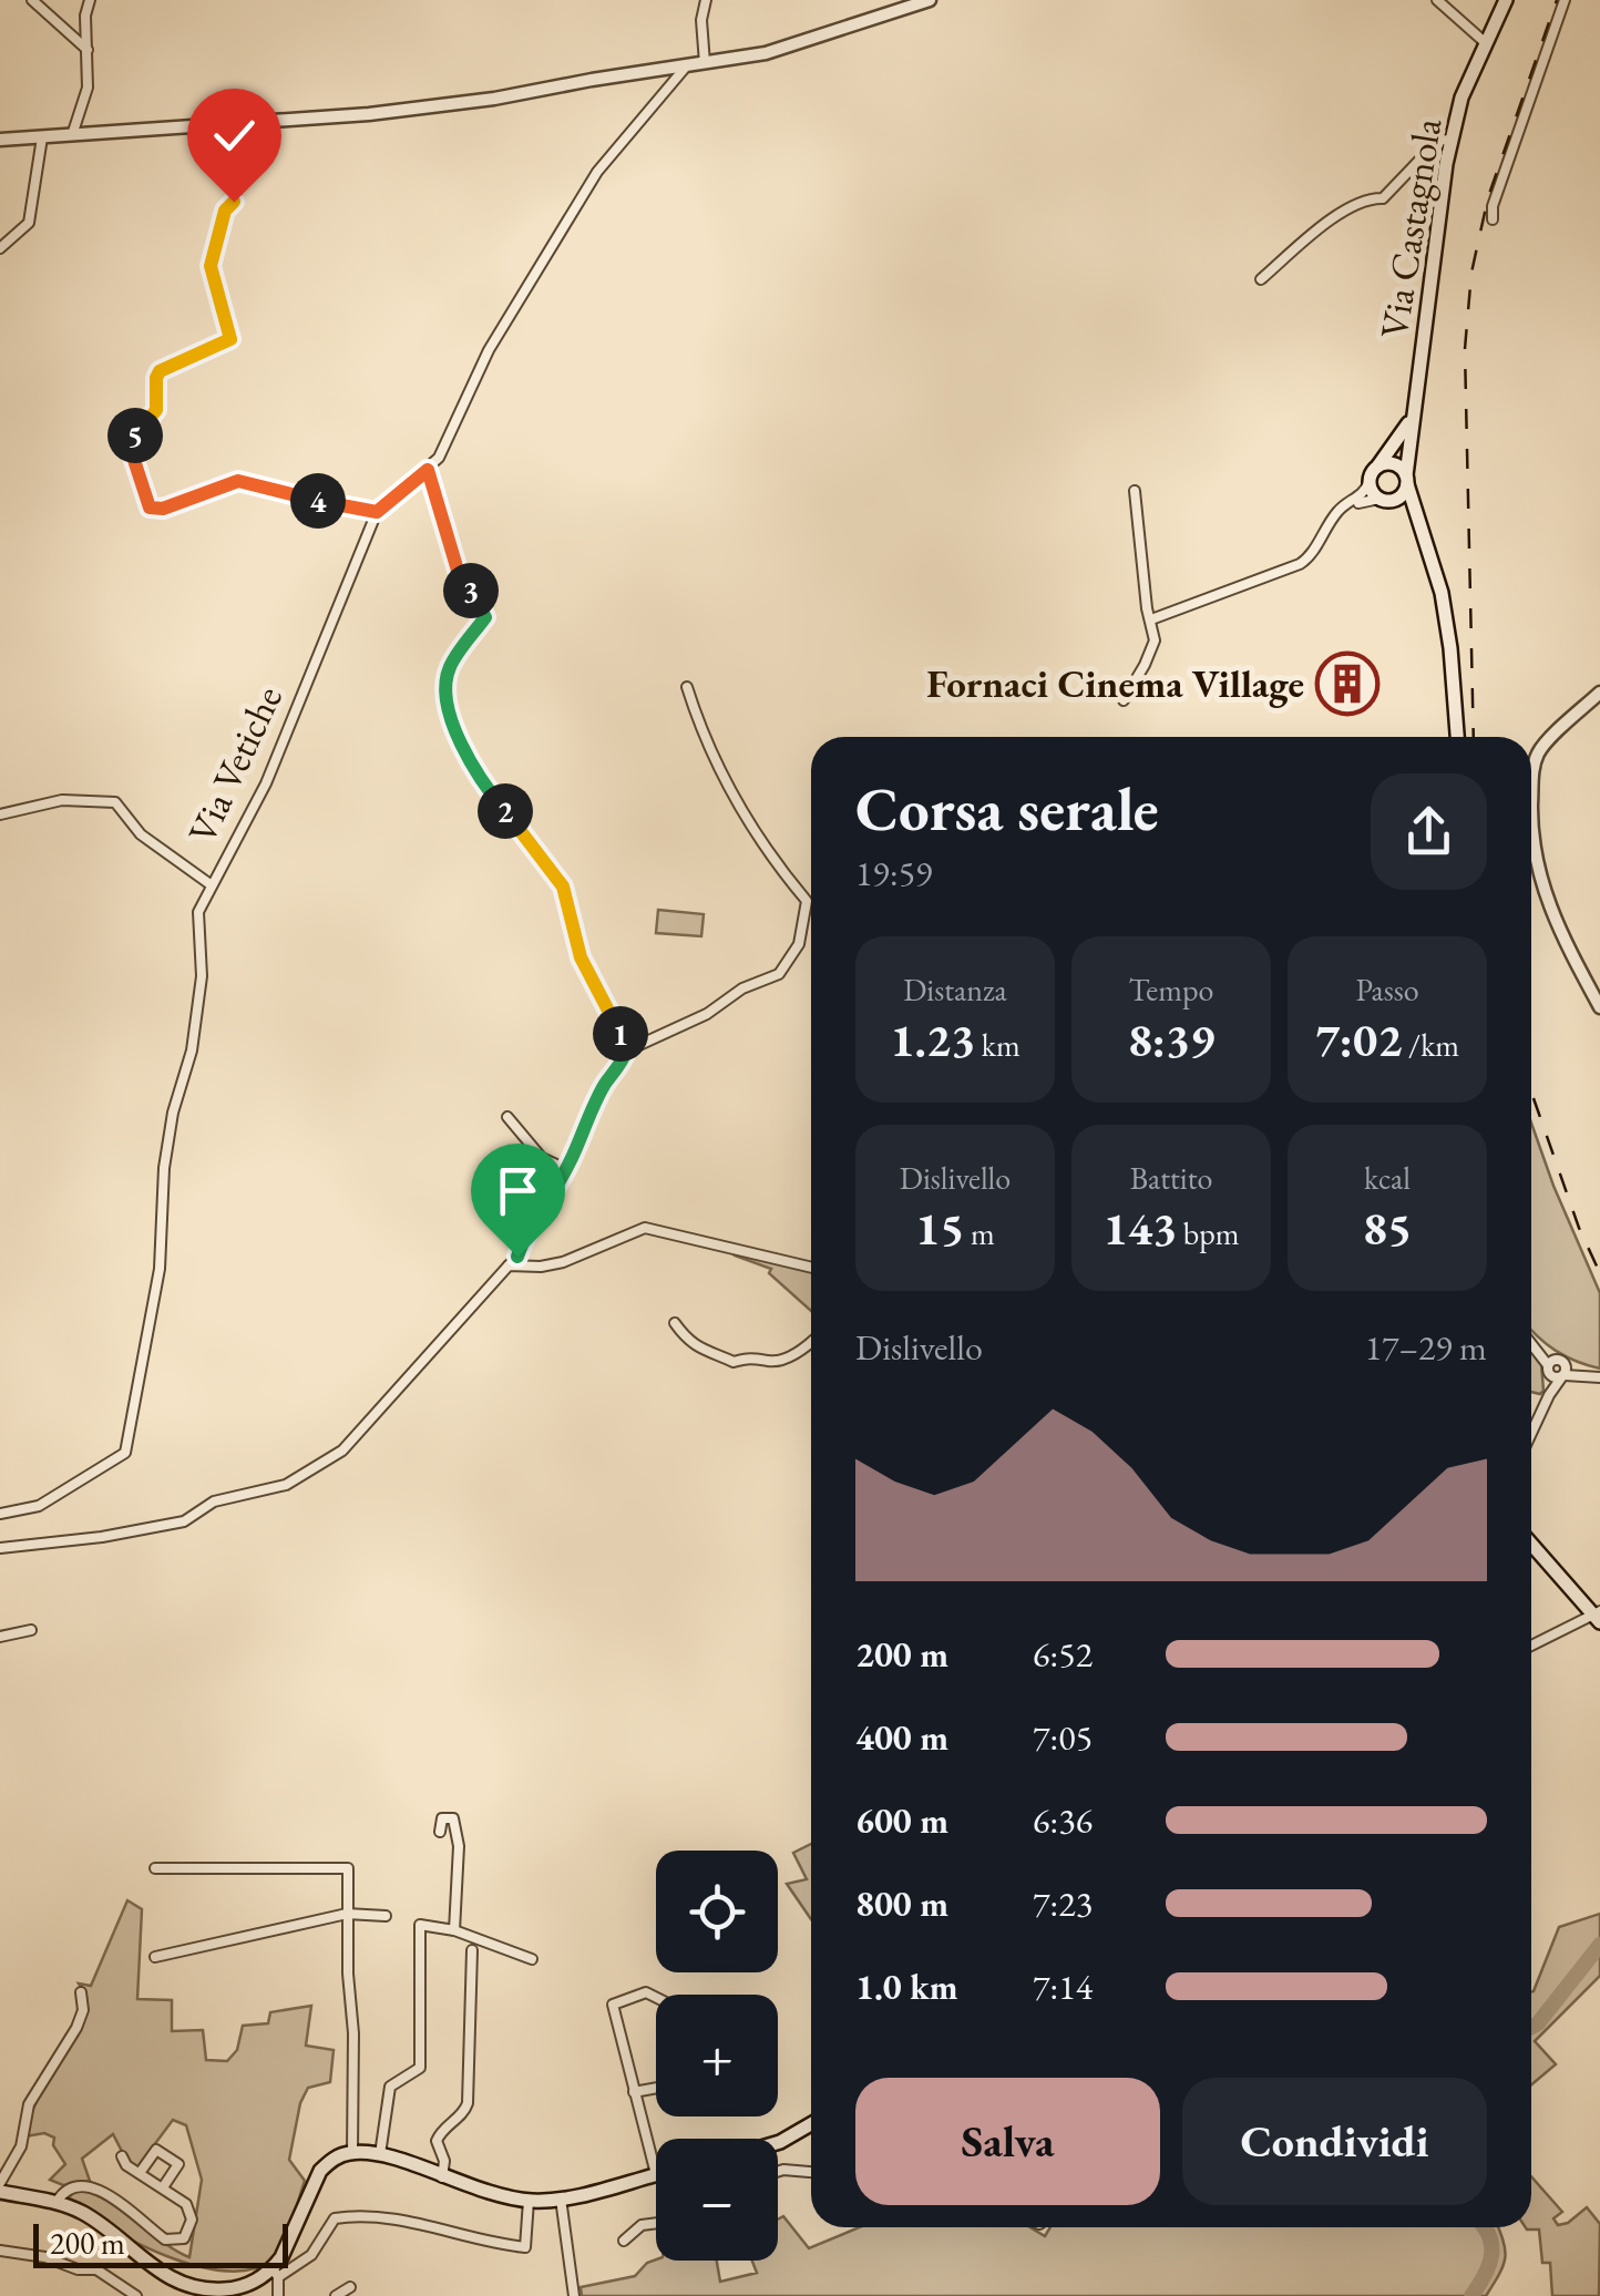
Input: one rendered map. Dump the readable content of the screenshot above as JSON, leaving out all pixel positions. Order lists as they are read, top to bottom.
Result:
{
  "streets": {
    "main road": ["Via Castagnola"],
    "street": ["Via Vetiche"]
  },
  "places": {
    "building": ["Fornaci Cinema Village"]
  },
  "scale_bar": "200 m",
  "page": {
    "pins": [
      "5",
      "4",
      "3",
      "2",
      "1"
    ],
    "heading": ["Corsa serale", "19:59"],
    "stats": [
      ["Distanza", "1.23 km"],
      ["Tempo", "8:39"],
      ["Passo", "7:02 /km"],
      ["Dislivello", "15 m"],
      ["Battito", "143 bpm"],
      ["kcal", "85"]
    ],
    "chart": ["Dislivello", "17–29 m"],
    "list": [
      {
        "name": "200 m",
        "note": "6:52"
      },
      {
        "name": "400 m",
        "note": "7:05"
      },
      {
        "name": "600 m",
        "note": "6:36"
      },
      {
        "name": "800 m",
        "note": "7:23"
      },
      {
        "name": "1.0 km",
        "note": "7:14"
      }
    ],
    "map_buttons": ["+", "−"],
    "buttons": ["Salva", "Condividi"],
    "scale": "200 m"
  }
}
